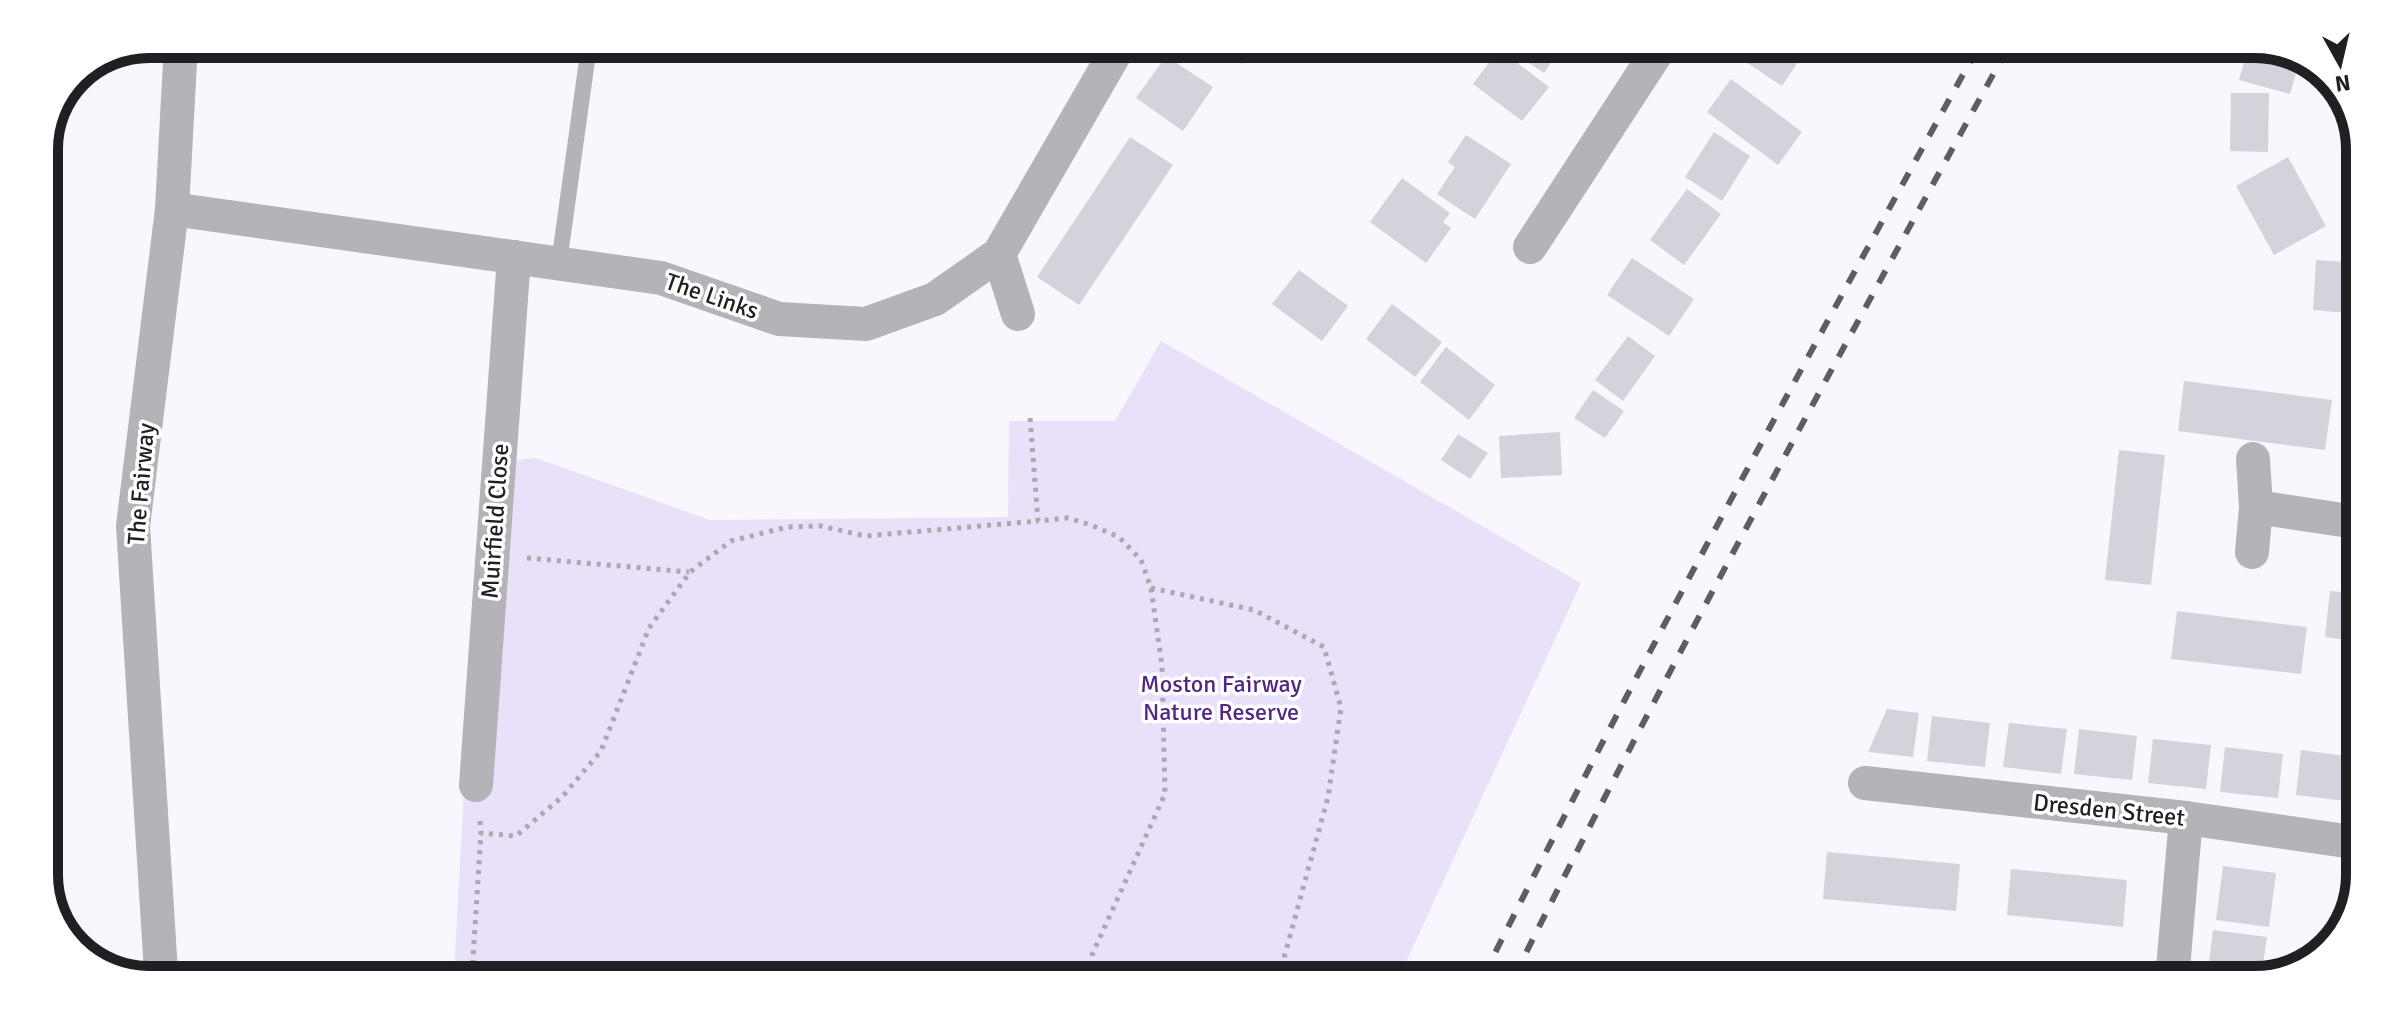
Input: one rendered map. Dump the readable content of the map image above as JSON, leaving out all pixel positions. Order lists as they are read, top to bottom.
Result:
{
  "streets": {
    "street": [
      "The Links",
      "The Fairway",
      "Muirfield Close",
      "Dresden Street"
    ]
  },
  "crossings": [
    ["The Links", "The Fairway"],
    ["The Links", "Muirfield Close"]
  ],
  "parks": ["Moston Fairway Nature Reserve"],
  "north": "bottom"
}
